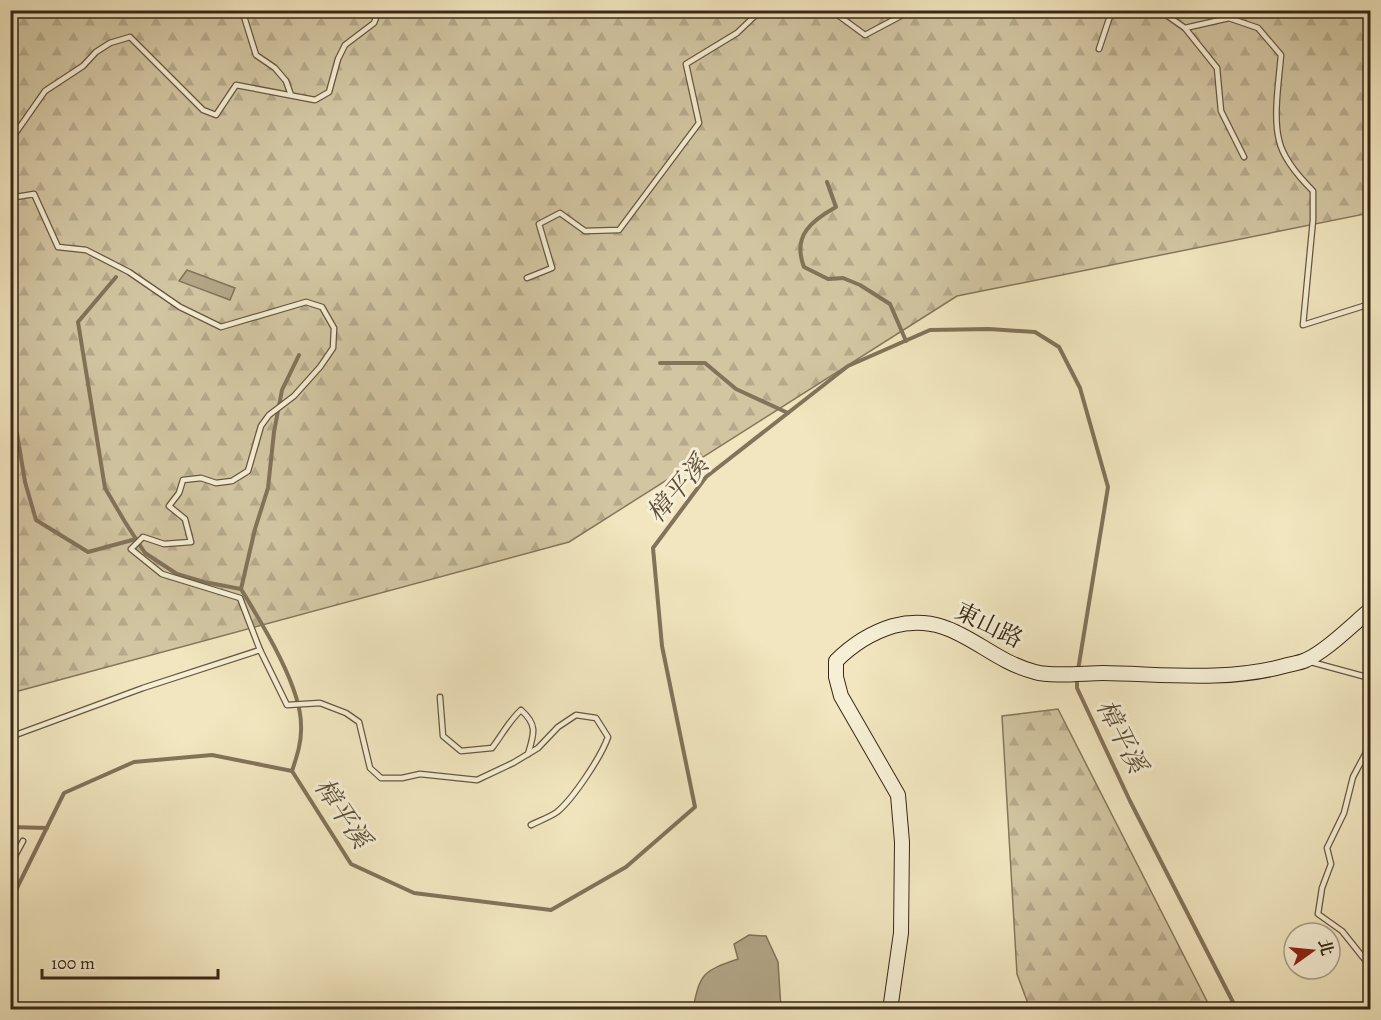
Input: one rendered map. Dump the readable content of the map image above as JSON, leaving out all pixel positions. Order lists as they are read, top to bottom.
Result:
{
  "streets": {
    "street": ["東山路"]
  },
  "water": ["樟平溪"],
  "scale_bar": "100 m",
  "north": "right"
}
